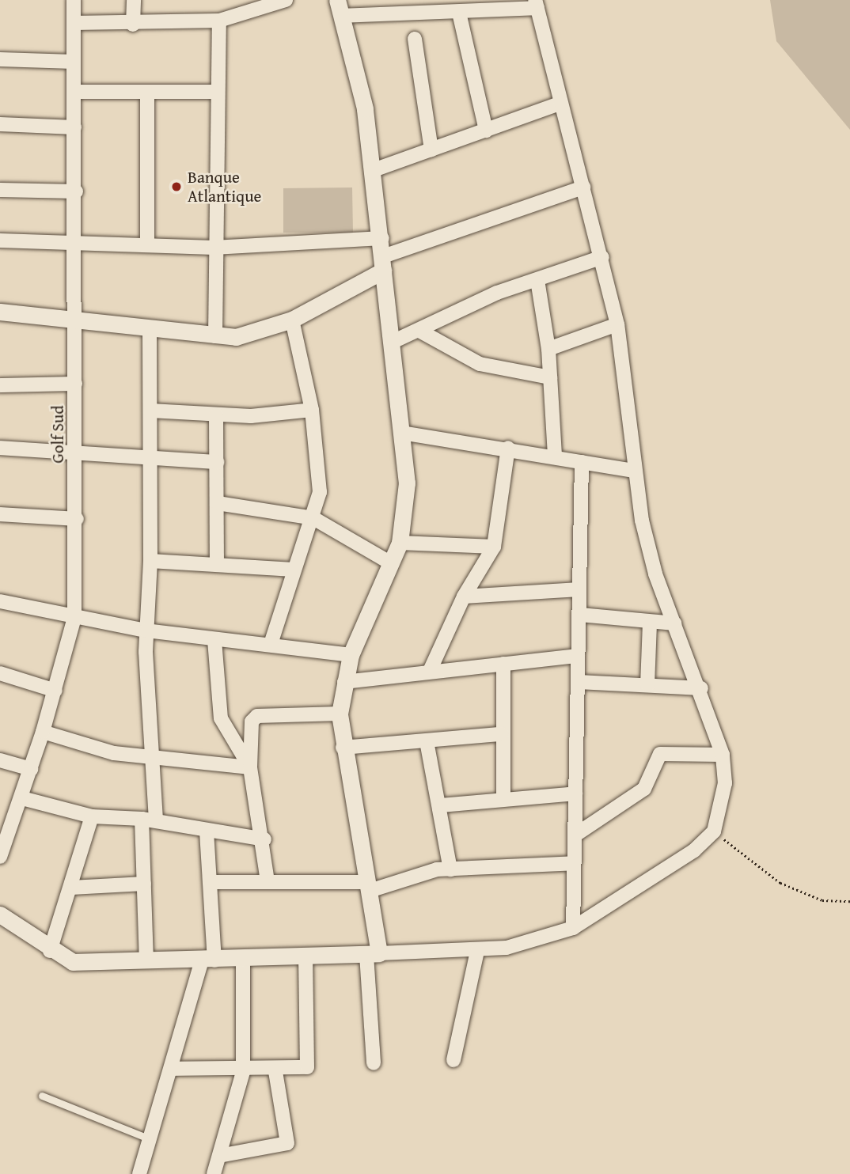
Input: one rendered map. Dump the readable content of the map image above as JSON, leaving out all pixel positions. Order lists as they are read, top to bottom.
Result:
{
  "streets": {
    "street": ["Golf Sud"]
  },
  "places": ["Banque Atlantique"]
}
